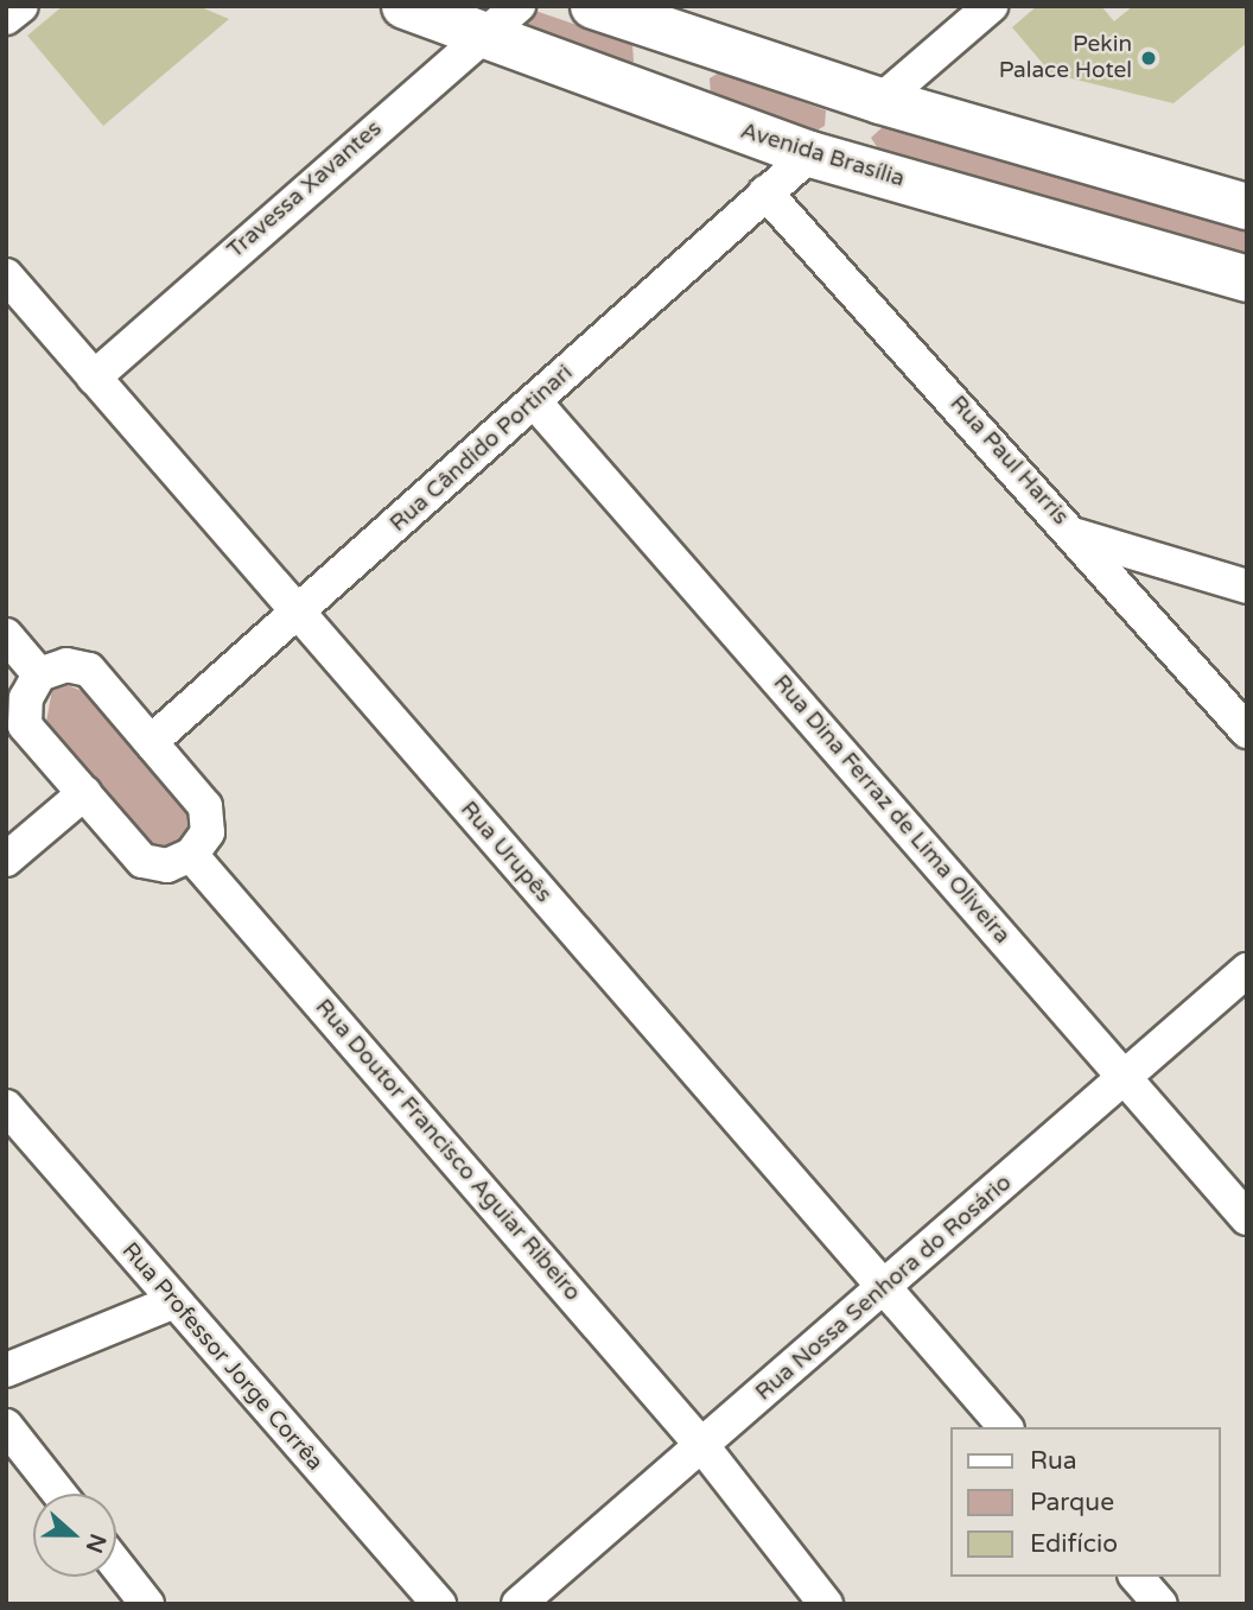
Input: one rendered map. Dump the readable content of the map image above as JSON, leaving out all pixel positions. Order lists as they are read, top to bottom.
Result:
{
  "streets": {
    "main road": ["Avenida Brasília"],
    "street": [
      "Travessa Xavantes",
      "Rua Cândido Portinari",
      "Rua Paul Harris",
      "Rua Dina Ferraz de Lima Oliveira",
      "Rua Urupês",
      "Rua Doutor Francisco Aguiar Ribeiro",
      "Rua Nossa Senhora do Rosário",
      "Rua Professor Jorge Corrêa"
    ]
  },
  "crossings": [
    ["Avenida Brasília", "Travessa Xavantes"],
    ["Avenida Brasília", "Rua Cândido Portinari"],
    ["Travessa Xavantes", "Rua Urupês"],
    ["Rua Cândido Portinari", "Rua Paul Harris"],
    ["Rua Cândido Portinari", "Rua Dina Ferraz de Lima Oliveira"],
    ["Rua Cândido Portinari", "Rua Urupês"],
    ["Rua Dina Ferraz de Lima Oliveira", "Rua Nossa Senhora do Rosário"],
    ["Rua Urupês", "Rua Nossa Senhora do Rosário"],
    ["Rua Doutor Francisco Aguiar Ribeiro", "Rua Nossa Senhora do Rosário"]
  ],
  "places": ["Pekin Palace Hotel"],
  "legend": ["Rua", "Parque", "Edifício"],
  "north": "right"
}
